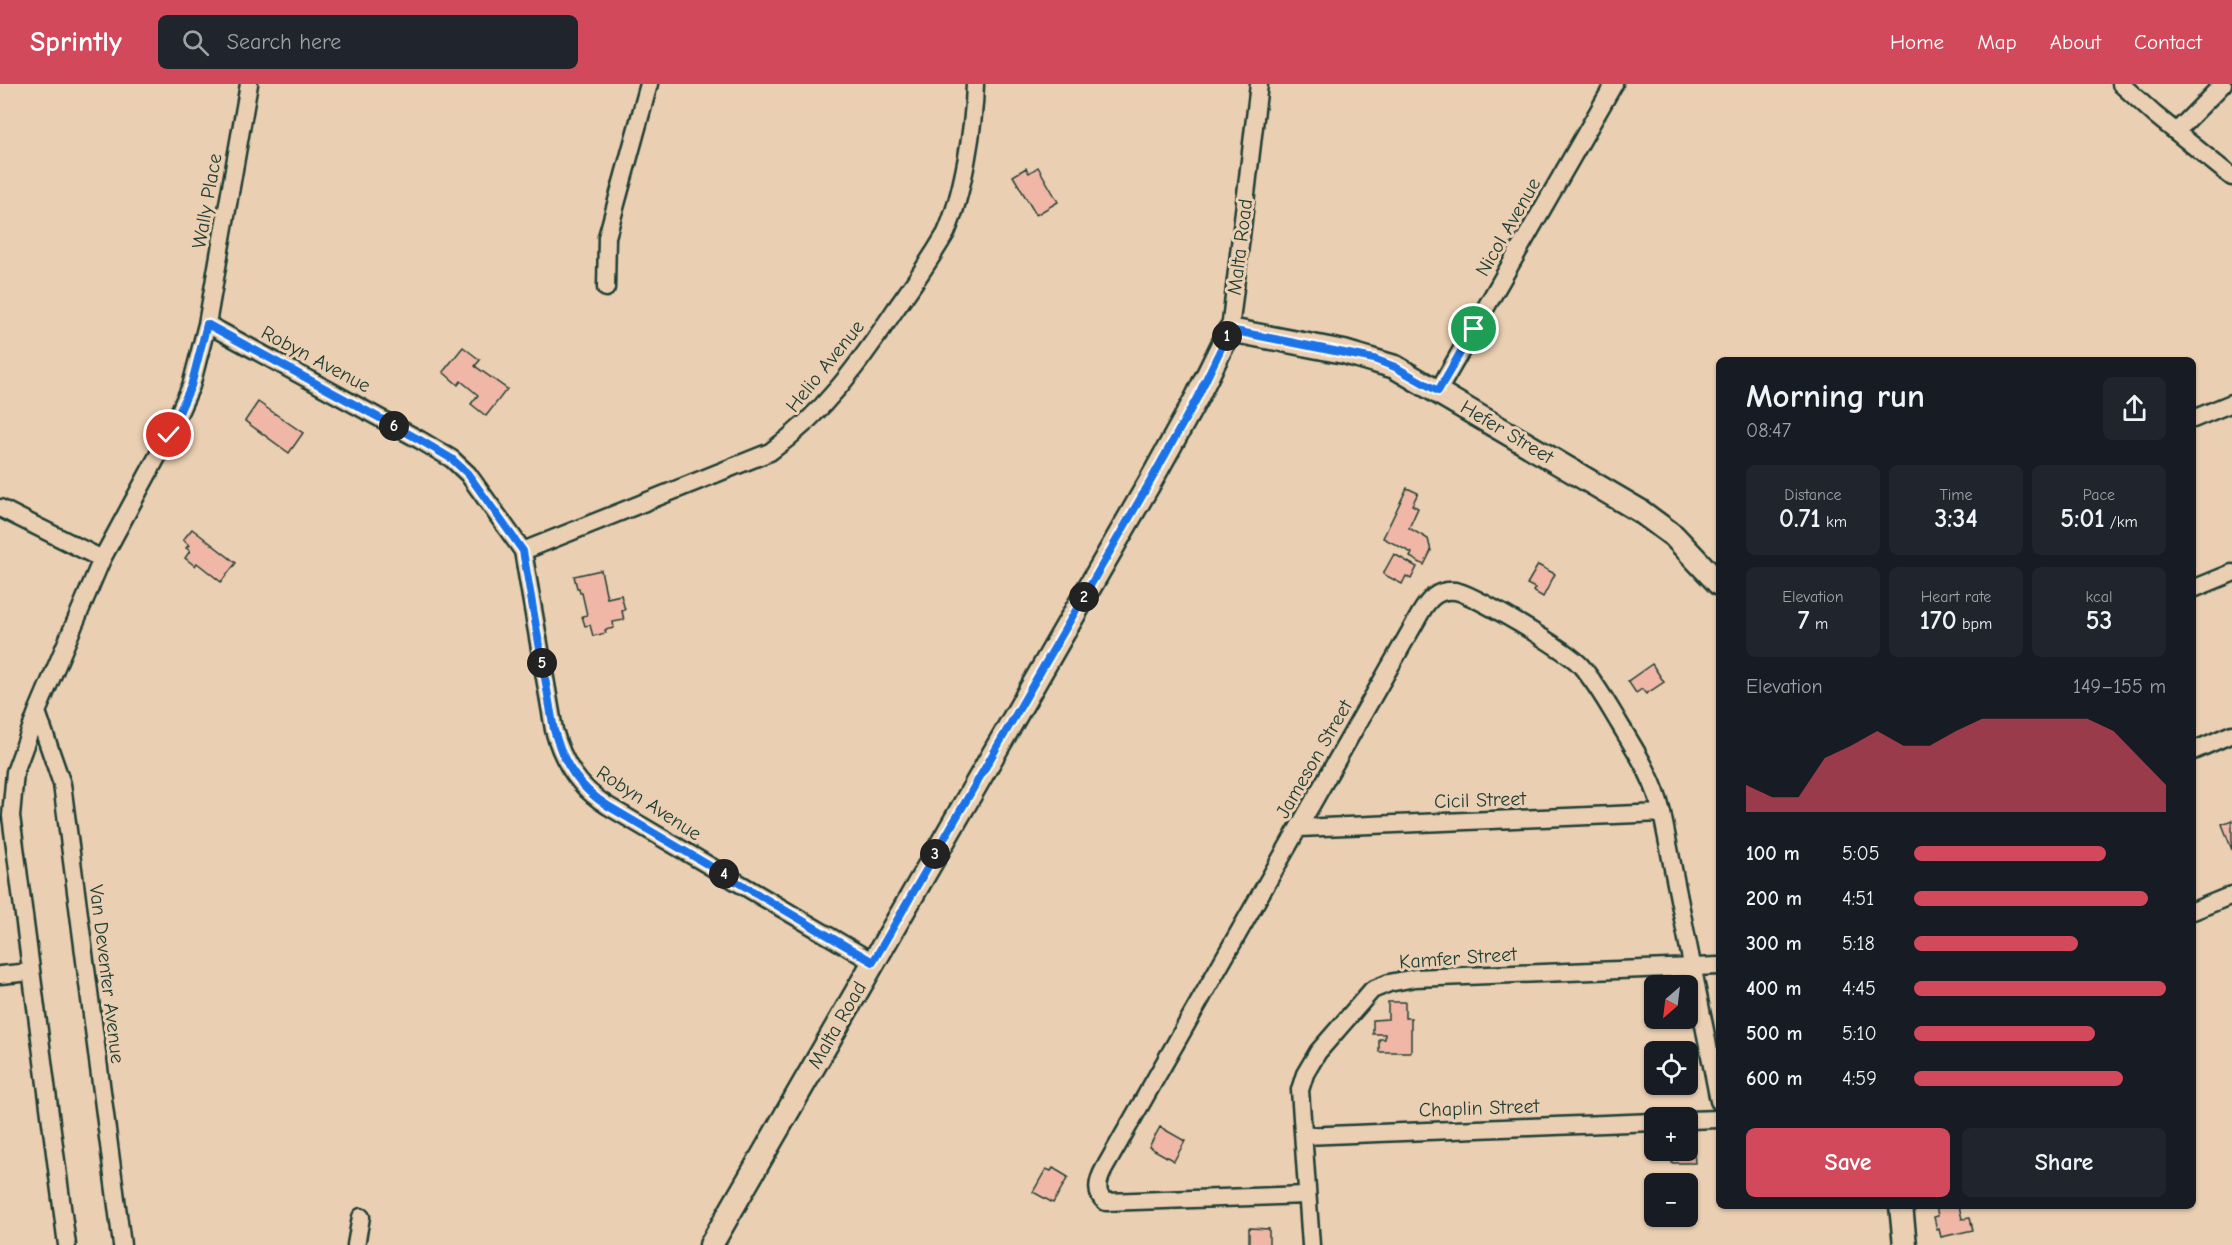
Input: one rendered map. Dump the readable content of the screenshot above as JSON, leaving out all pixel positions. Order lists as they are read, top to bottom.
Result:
{
  "streets": {
    "street": [
      "Wally Place",
      "Nicol Avenue",
      "Malta Road",
      "Robyn Avenue",
      "Helio Avenue",
      "Hefer Street",
      "Jameson Street",
      "Cicil Street",
      "Kamfer Street",
      "Van Deventer Avenue",
      "Chaplin Street"
    ]
  },
  "crossings": [
    ["Wally Place", "Robyn Avenue"],
    ["Nicol Avenue", "Hefer Street"],
    ["Malta Road", "Robyn Avenue"],
    ["Malta Road", "Hefer Street"],
    ["Robyn Avenue", "Helio Avenue"],
    ["Jameson Street", "Cicil Street"],
    ["Jameson Street", "Kamfer Street"],
    ["Kamfer Street", "Chaplin Street"]
  ],
  "north": "bottom left",
  "page": {
    "header": "Sprintly",
    "search": "Search here",
    "nav": [
      "Home",
      "Map",
      "About",
      "Contact"
    ],
    "pins": [
      "1",
      "6",
      "2",
      "5",
      "3",
      "4"
    ],
    "heading": ["Morning run", "08:47"],
    "stats": [
      ["Distance", "0.71 km"],
      ["Time", "3:34"],
      ["Pace", "5:01 /km"],
      ["Elevation", "7 m"],
      ["Heart rate", "170 bpm"],
      ["kcal", "53"]
    ],
    "chart": ["Elevation", "149–155 m"],
    "list": [
      {
        "name": "100 m",
        "note": "5:05"
      },
      {
        "name": "200 m",
        "note": "4:51"
      },
      {
        "name": "300 m",
        "note": "5:18"
      },
      {
        "name": "400 m",
        "note": "4:45"
      },
      {
        "name": "500 m",
        "note": "5:10"
      },
      {
        "name": "600 m",
        "note": "4:59"
      }
    ],
    "map_buttons": ["+", "−"],
    "buttons": ["Save", "Share"]
  }
}
